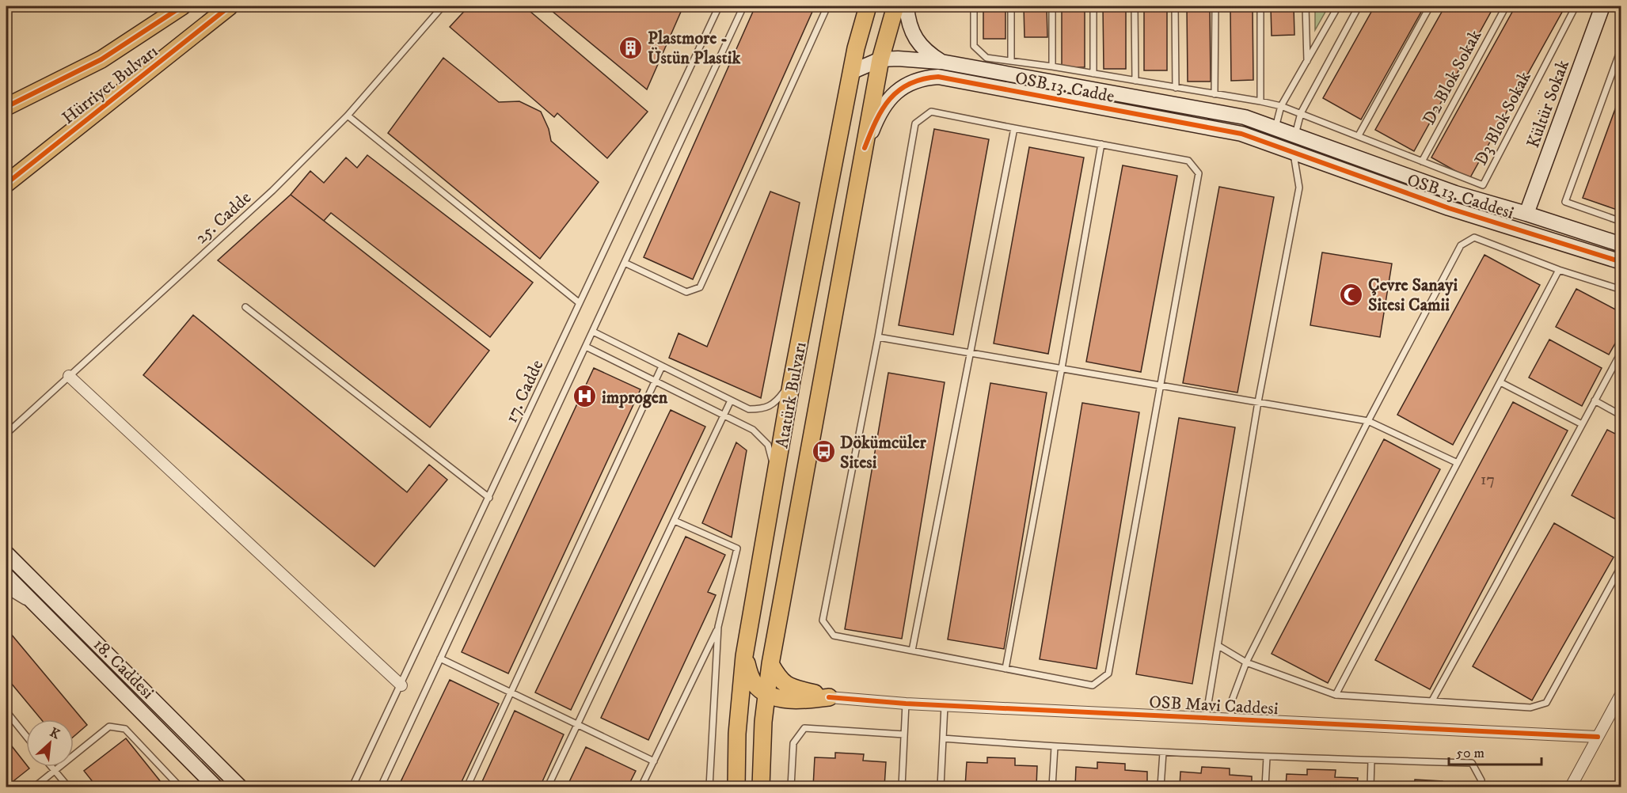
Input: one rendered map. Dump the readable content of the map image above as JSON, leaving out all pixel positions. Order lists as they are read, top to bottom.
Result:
{
  "streets": {
    "main road": ["Hürriyet Bulvarı", "Atatürk Bulvarı"],
    "street": [
      "OSB 13. Cadde",
      "Kültür Sokak",
      "OSB 13. Caddesi",
      "18. Caddesi",
      "OSB Mavi Caddesi"
    ],
    "lane": [
      "D2 Blok Sokak",
      "D3 Blok Sokak",
      "25. Cadde",
      "17. Cadde"
    ]
  },
  "crossings": [
    ["D2 Blok Sokak", "D3 Blok Sokak"],
    ["OSB 13. Cadde", "OSB 13. Caddesi"],
    ["OSB 13. Cadde", "Atatürk Bulvarı"],
    ["Kültür Sokak", "OSB 13. Caddesi"]
  ],
  "places": {
    "building": ["Plastmore - Üstün Plastik"],
    "mosque": ["Çevre Sanayi Sitesi Camii"],
    "hospital": ["improgen"],
    "bus stop": ["Dökümcüler Sitesi"]
  },
  "house_numbers": ["17"],
  "scale_bar": "50 m",
  "north": "top right"
}
